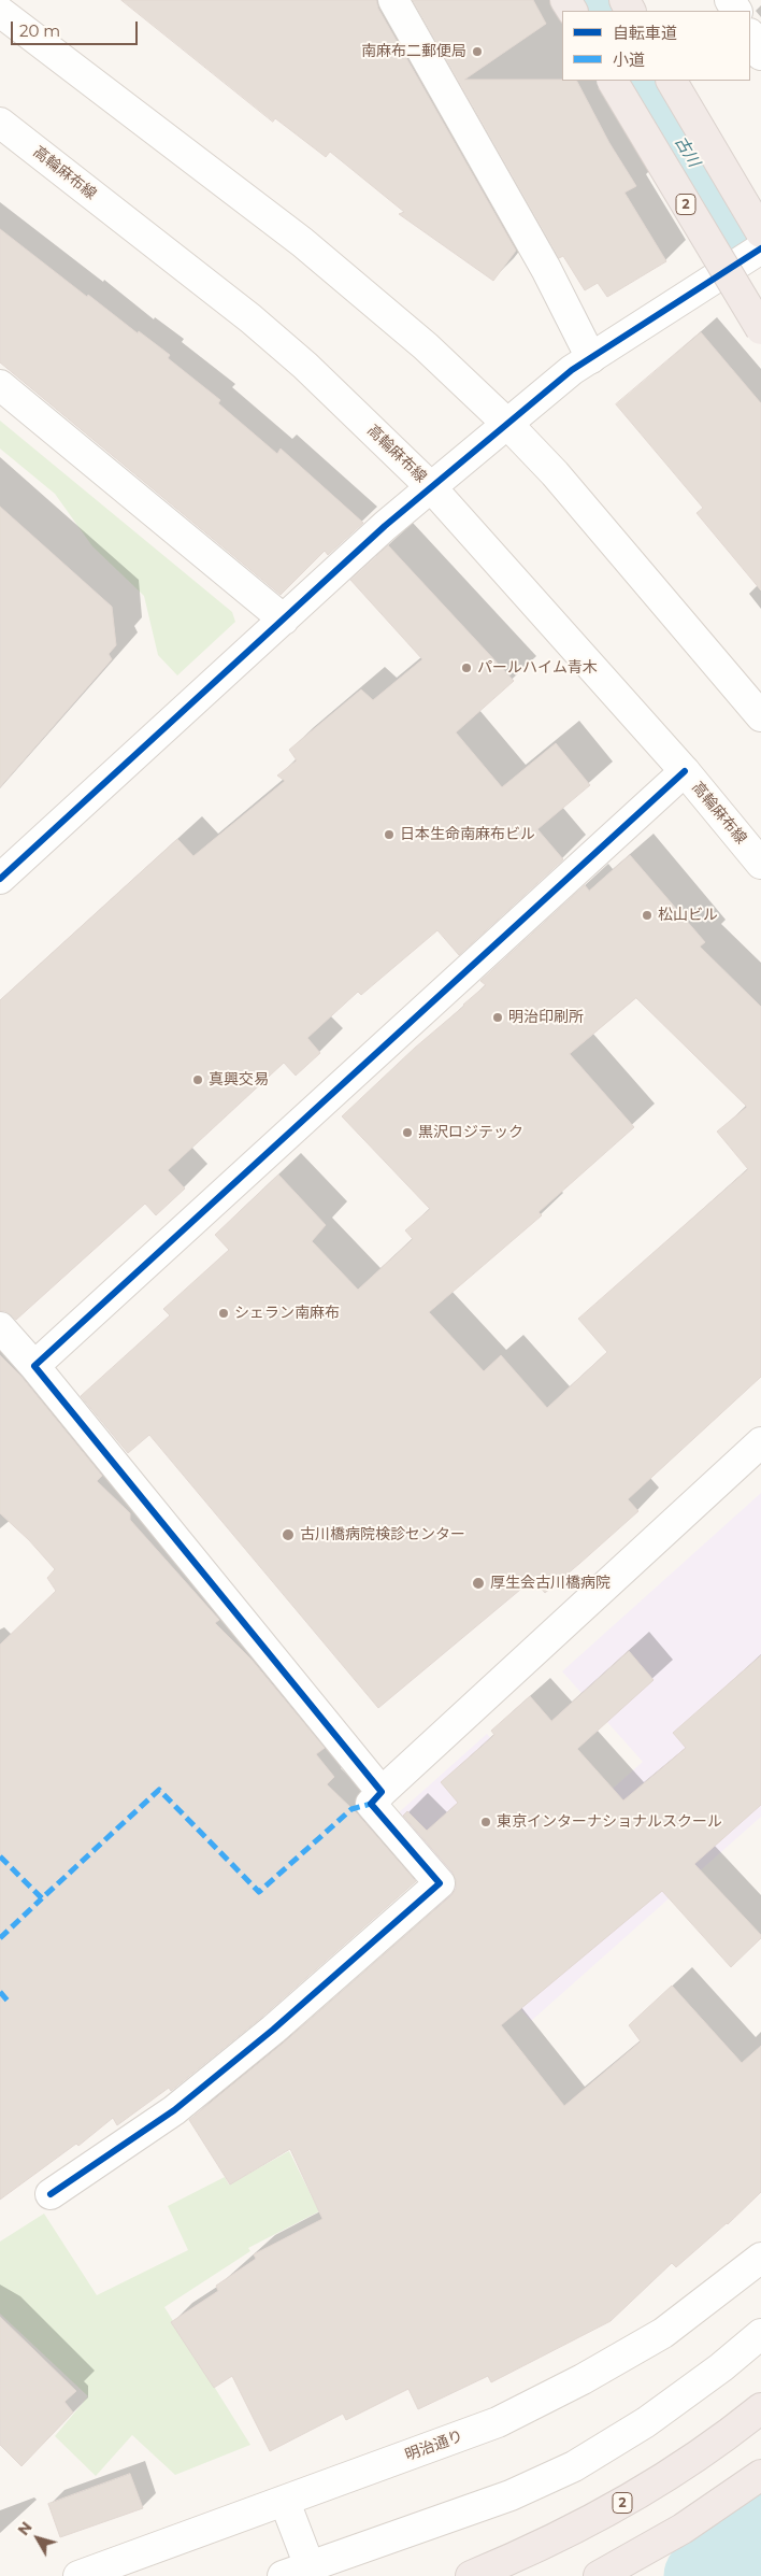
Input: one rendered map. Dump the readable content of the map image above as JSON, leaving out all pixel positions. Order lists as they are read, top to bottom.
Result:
{
  "streets": {
    "highway": ["2"],
    "street": ["高輪麻布線", "明治通り"]
  },
  "water": ["古川"],
  "places": [
    "南麻布二郵便局",
    "パールハイム青木",
    "日本生命南麻布ビル",
    "松山ビル",
    "明治印刷所",
    "真興交易",
    "黒沢ロジテック",
    "シェラン南麻布",
    "古川橋病院検診センター",
    "厚生会古川橋病院",
    "東京インターナショナルスクール"
  ],
  "legend": ["自転車道", "小道"],
  "scale_bar": "20 m",
  "north": "top left"
}
